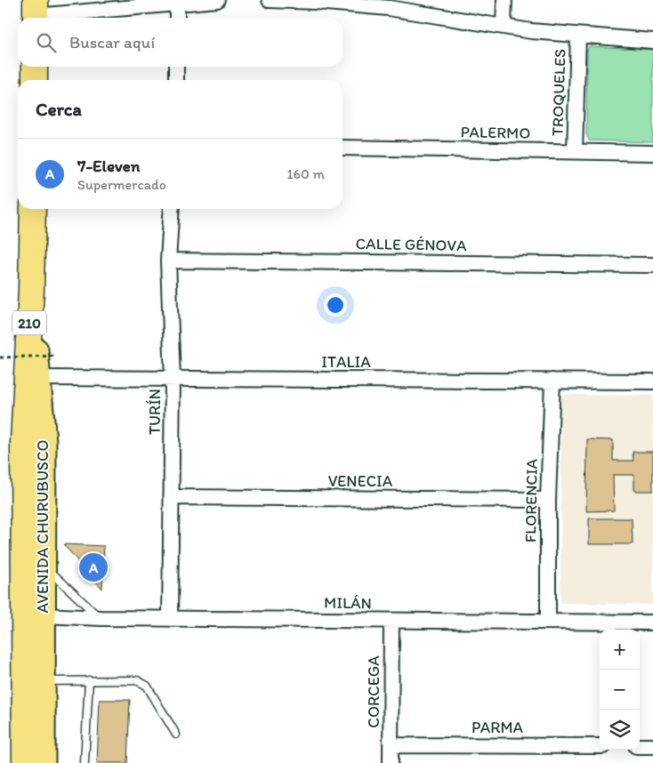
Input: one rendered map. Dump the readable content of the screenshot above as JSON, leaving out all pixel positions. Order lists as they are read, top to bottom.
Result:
{
  "streets": {
    "highway": ["210", "AVENIDA CHURUBUSCO"],
    "street": [
      "TROQUELES",
      "PALERMO",
      "CALLE GÉNOVA",
      "ITALIA",
      "TURÍN",
      "VENECIA",
      "FLORENCIA",
      "MILÁN",
      "CORCEGA",
      "PARMA"
    ]
  },
  "crossings": [
    ["TROQUELES", "PALERMO"],
    ["CALLE GÉNOVA", "TURÍN"],
    ["ITALIA", "TURÍN"],
    ["ITALIA", "FLORENCIA"],
    ["ITALIA", "AVENIDA CHURUBUSCO"],
    ["TURÍN", "VENECIA"],
    ["TURÍN", "MILÁN"],
    ["VENECIA", "FLORENCIA"],
    ["FLORENCIA", "MILÁN"],
    ["AVENIDA CHURUBUSCO", "MILÁN"],
    ["MILÁN", "CORCEGA"],
    ["CORCEGA", "PARMA"]
  ],
  "page": {
    "search": "Buscar aquí",
    "heading": "Cerca",
    "list": [
      {
        "mark": "A",
        "name": "7-Eleven",
        "note": "Supermercado",
        "value": "160 m"
      }
    ],
    "pins": "A",
    "map_buttons": ["+", "−"]
  }
}
